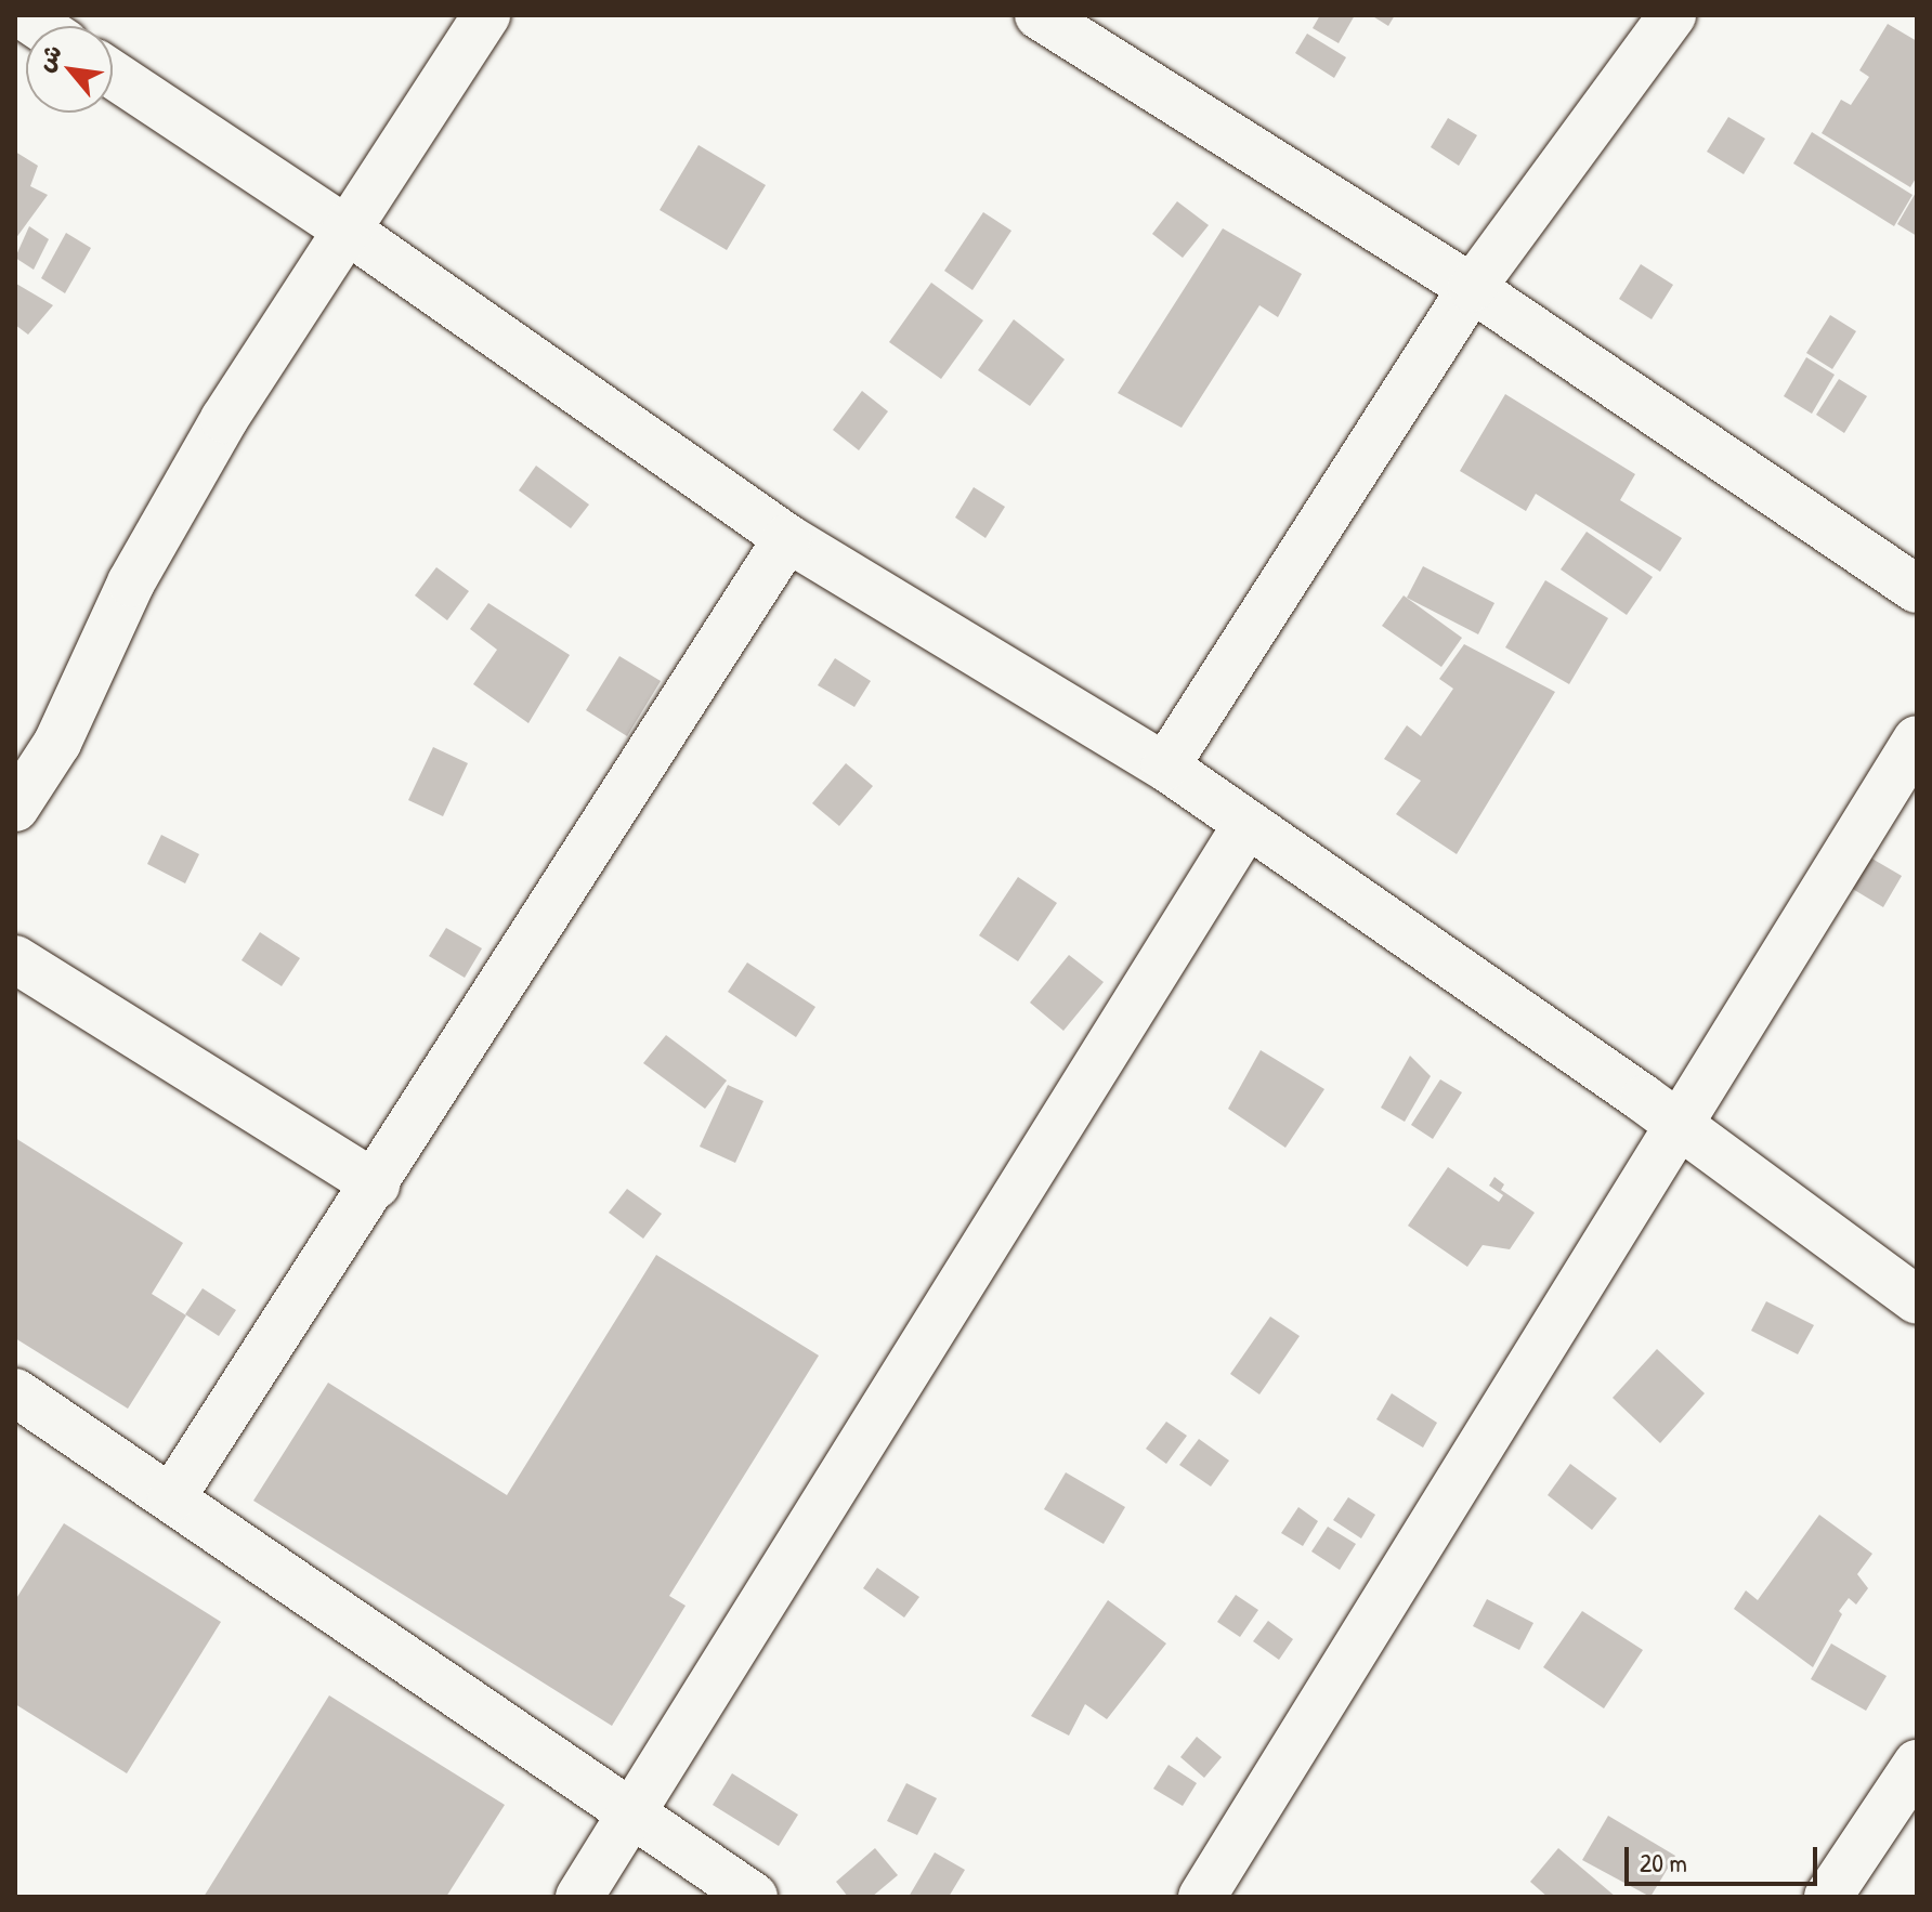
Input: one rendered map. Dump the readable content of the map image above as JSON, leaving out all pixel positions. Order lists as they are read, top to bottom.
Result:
{
  "scale_bar": "20 m",
  "north": "top left"
}
